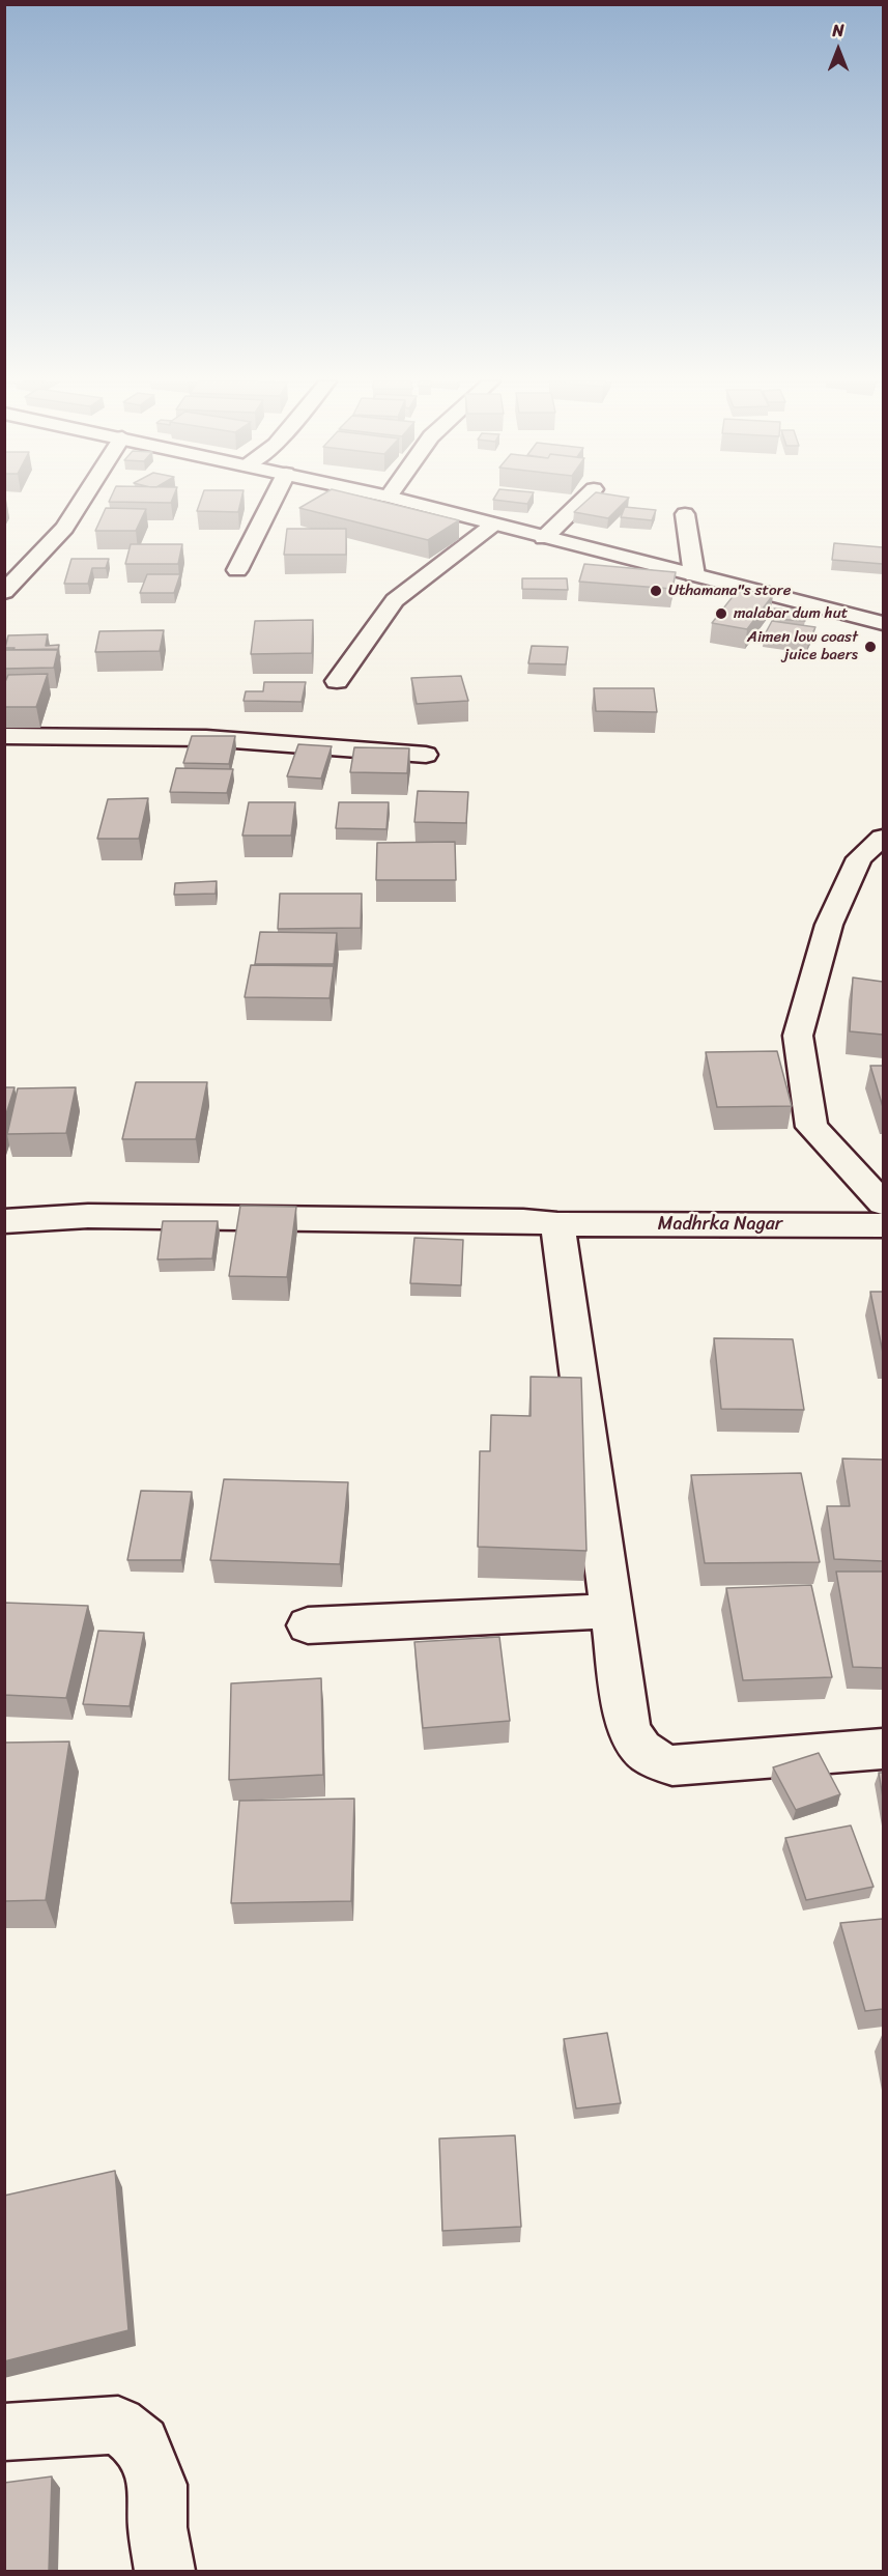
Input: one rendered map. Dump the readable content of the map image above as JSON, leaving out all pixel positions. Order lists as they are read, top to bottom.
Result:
{
  "streets": {
    "street": ["Madhrka Nagar"]
  },
  "places": ["Uthamana\"s store", "malabar dum hut", "Aimen low coast juice baers"],
  "north": "top"
}
